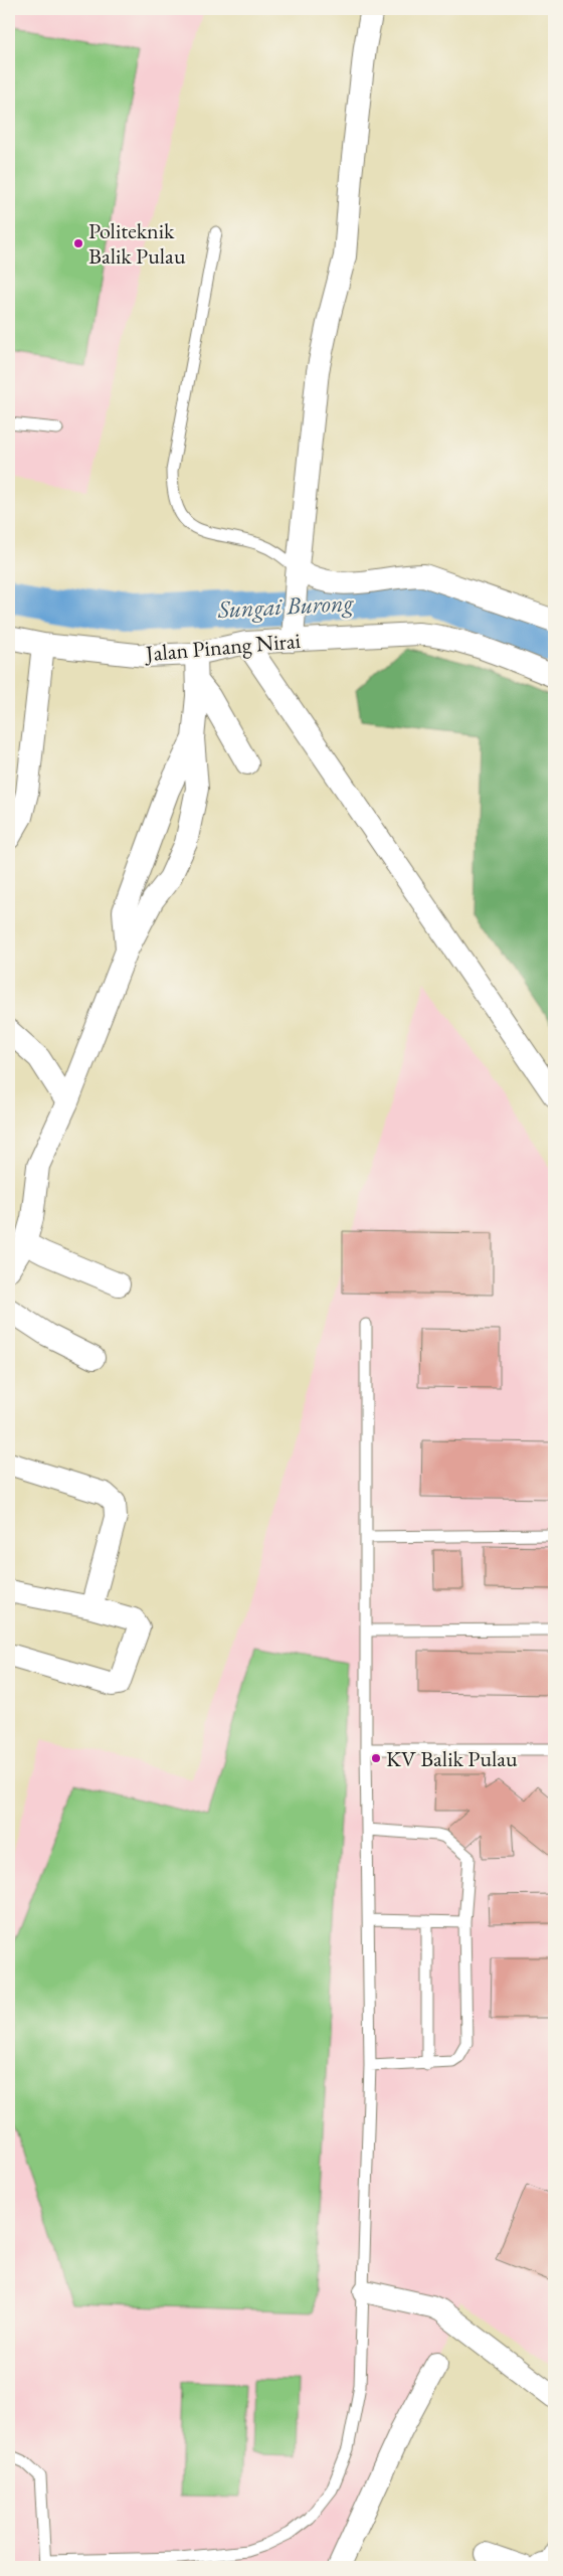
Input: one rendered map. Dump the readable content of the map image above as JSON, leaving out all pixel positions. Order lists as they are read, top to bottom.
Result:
{
  "streets": {
    "street": ["Jalan Pinang Nirai"]
  },
  "water": ["Sungai Burong"],
  "places": ["Politeknik Balik Pulau", "KV Balik Pulau"]
}
